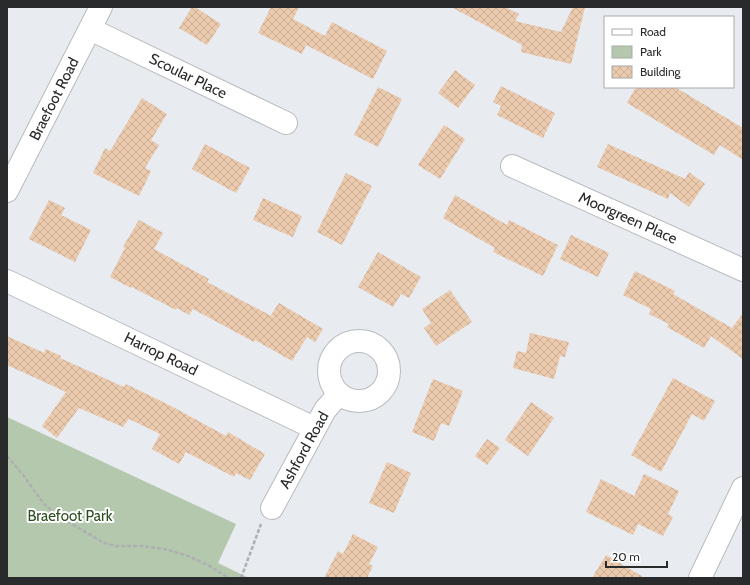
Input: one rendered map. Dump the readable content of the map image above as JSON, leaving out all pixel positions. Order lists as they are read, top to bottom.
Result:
{
  "streets": {
    "street": [
      "Scoular Place",
      "Braefoot Road",
      "Moorgreen Place",
      "Harrop Road",
      "Ashford Road"
    ]
  },
  "crossings": [
    ["Scoular Place", "Braefoot Road"],
    ["Harrop Road", "Ashford Road"]
  ],
  "parks": ["Braefoot Park"],
  "legend": ["Road", "Park", "Building"],
  "scale_bar": "20 m"
}
